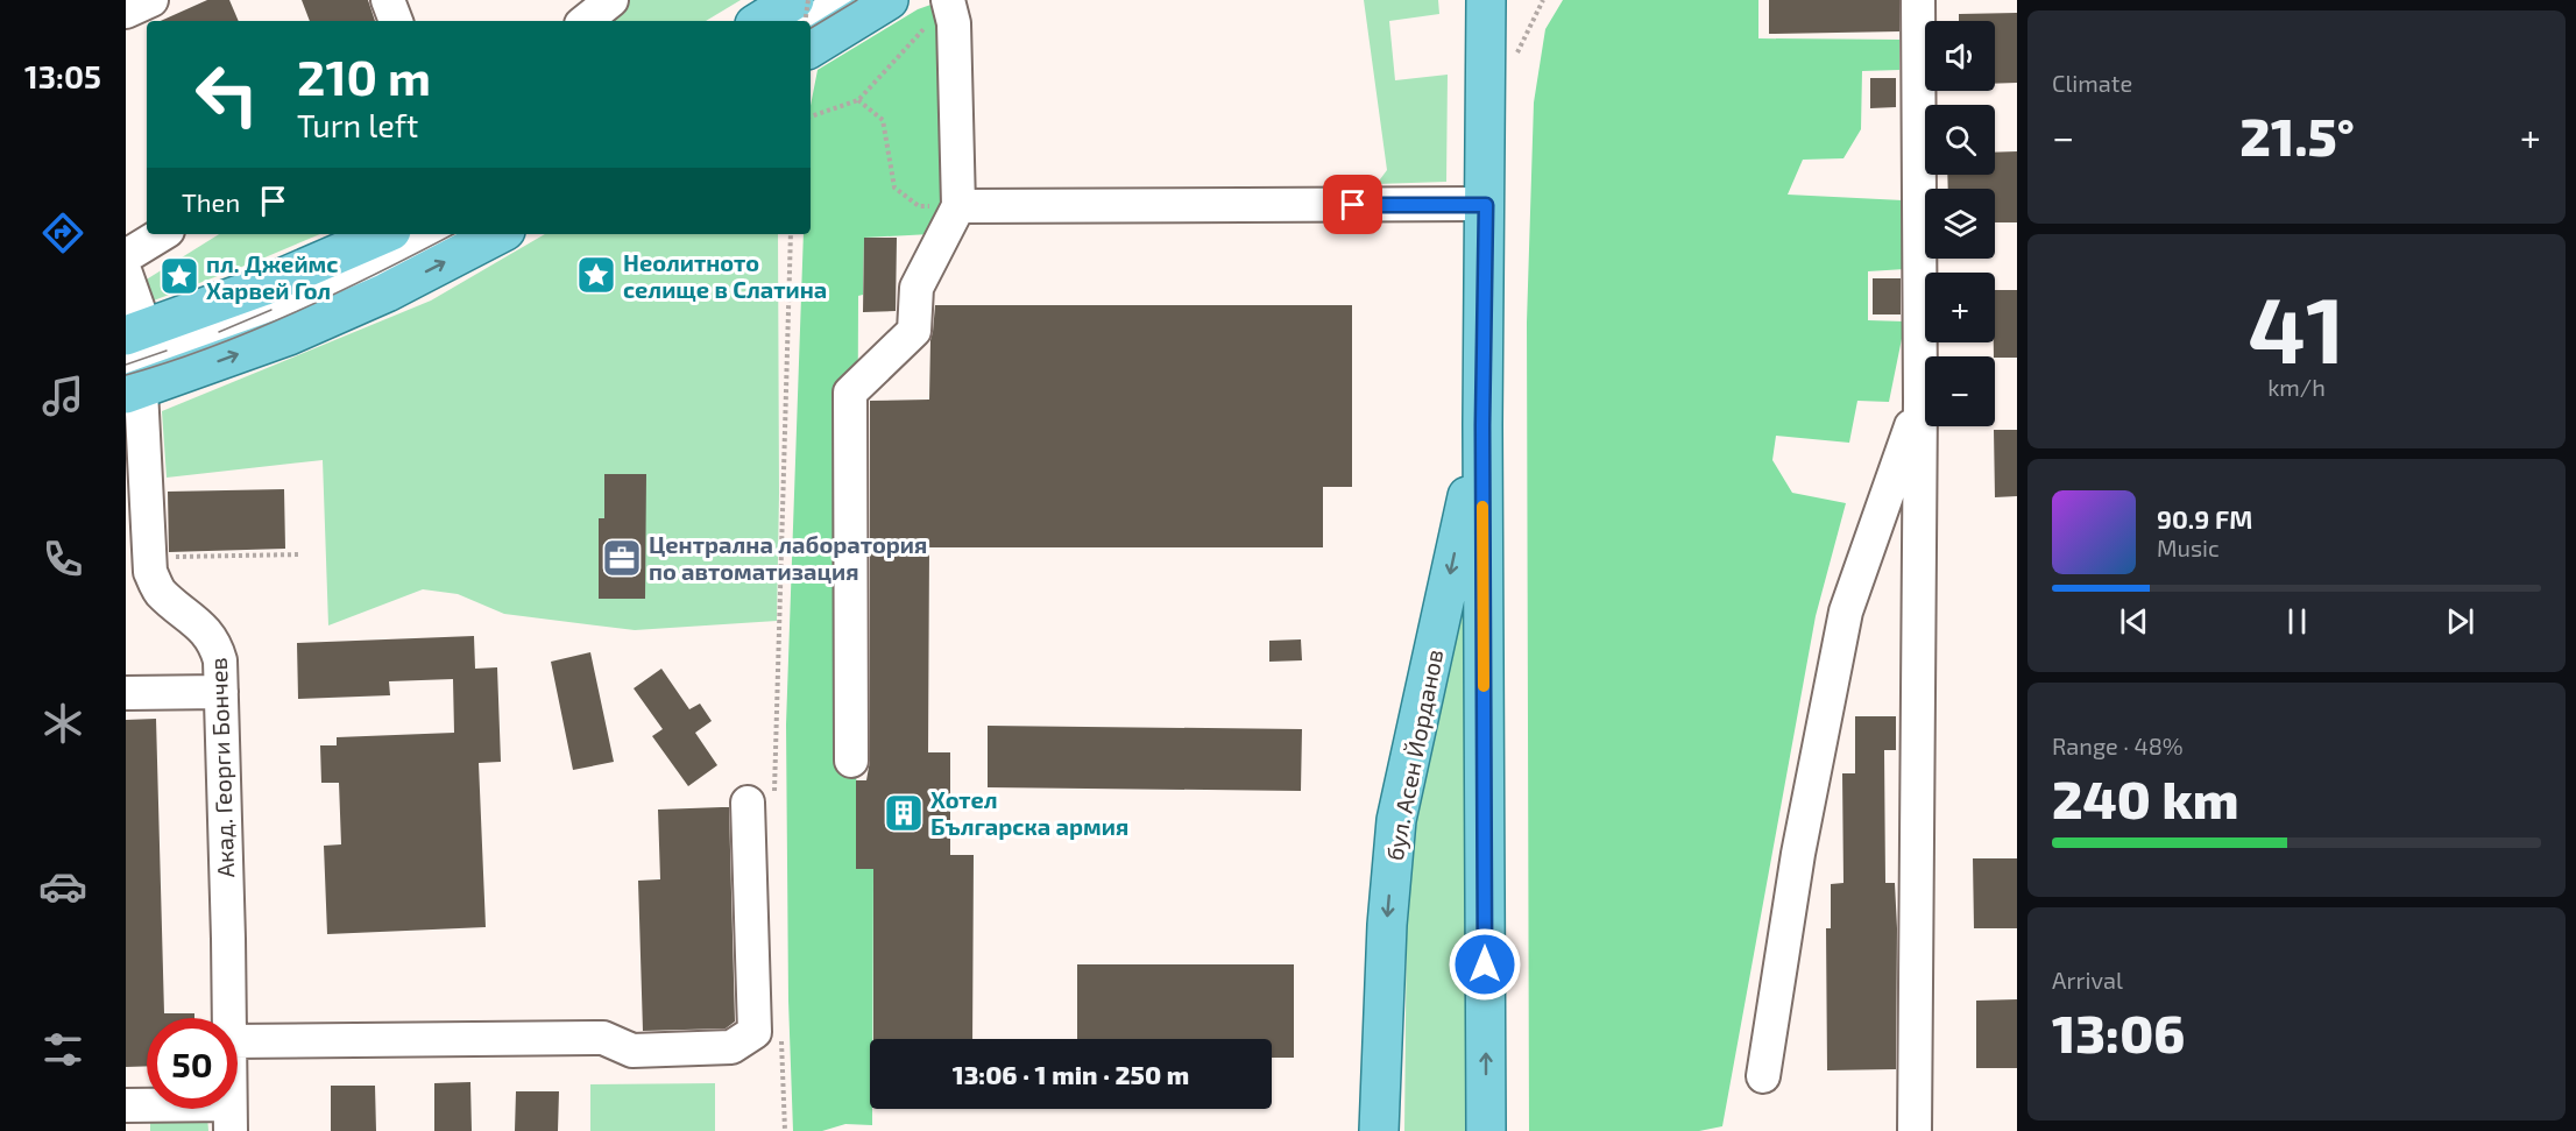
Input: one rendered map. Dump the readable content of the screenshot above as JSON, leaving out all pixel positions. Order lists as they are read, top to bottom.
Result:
{
  "streets": {
    "main road": ["бул. Асен Йорданов"],
    "street": ["Акад. Георги Бончев"]
  },
  "places": {
    "place": ["Неолитното селище в Слатина", "пл. Джеймс Харвей Гол"],
    "office": ["Централна лаборатория по автоматизация"],
    "building": ["Хотел Българска армия"]
  },
  "page": {
    "tabs": "13:05",
    "tile": [
      "Climate",
      ["41", "km/h"],
      ["Range · 48%", "240 km"],
      ["Arrival", "13:06"]
    ],
    "map_buttons": ["+", "−"],
    "turn": ["210 m", "Turn left"],
    "heat": ["−", "21.5°", "+"],
    "then": "Then",
    "song": ["90.9 FM", "Music"],
    "limit": "50",
    "trip": "13:06 · 1 min · 250 m"
  }
}
